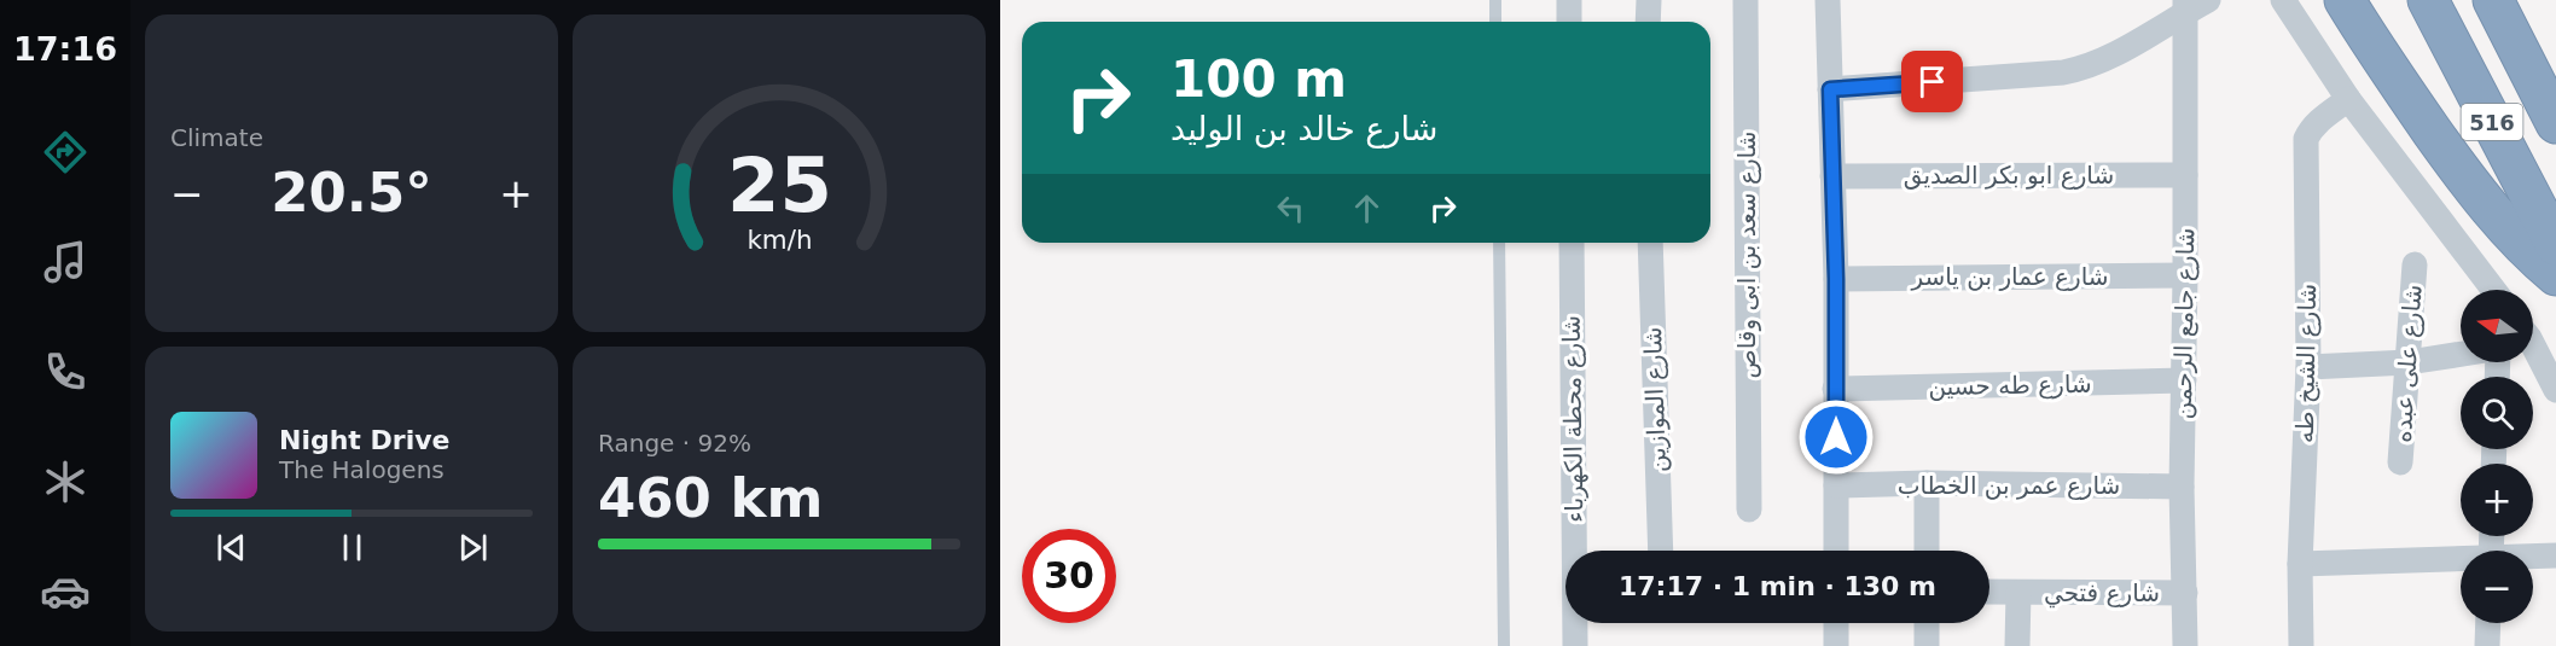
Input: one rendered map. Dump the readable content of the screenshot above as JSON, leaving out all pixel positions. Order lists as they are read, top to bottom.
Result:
{
  "streets": {
    "highway": ["516"],
    "street": [
      "شارع ابو بكر الصديق",
      "شارع سعد بن ابى وقاص",
      "شارع عمار بن ياسر",
      "شارع جامع الرحمن",
      "شارع الشيخ طه",
      "شارع على عبده",
      "شارع طه حسين",
      "شارع الموازين",
      "شارع محطة الكهرباء",
      "شارع عمر بن الخطاب",
      "شارع فتحي"
    ]
  },
  "crossings": [
    ["شارع ابو بكر الصديق", "شارع جامع الرحمن"],
    ["شارع عمار بن ياسر", "شارع جامع الرحمن"],
    ["شارع جامع الرحمن", "شارع طه حسين"],
    ["شارع جامع الرحمن", "شارع عمر بن الخطاب"],
    ["شارع جامع الرحمن", "شارع فتحي"]
  ],
  "north": "left",
  "page": {
    "tabs": "17:16",
    "tile": [
      "Climate",
      ["Range · 92%", "460 km"]
    ],
    "turn": ["100 m", "شارع خالد بن الوليد"],
    "heat": ["−", "20.5°", "+"],
    "map_buttons": ["+", "−"],
    "song": ["Night Drive", "The Halogens"],
    "limit": "30",
    "trip": "17:17 · 1 min · 130 m",
    "gauge": ["25", "km/h"]
  }
}
